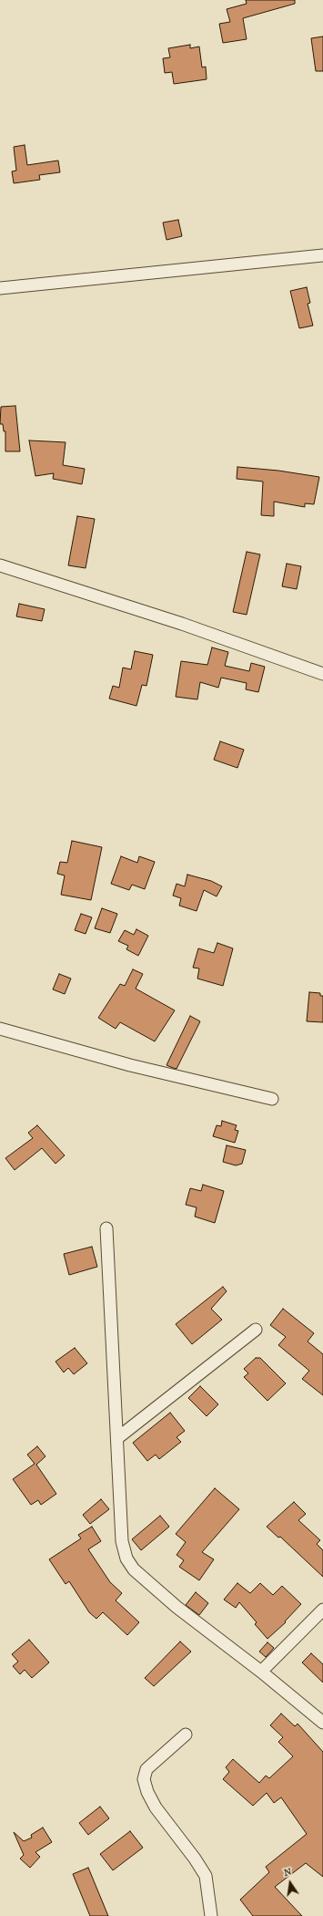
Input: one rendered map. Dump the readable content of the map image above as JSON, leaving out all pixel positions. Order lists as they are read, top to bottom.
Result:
{
  "north": "top"
}
